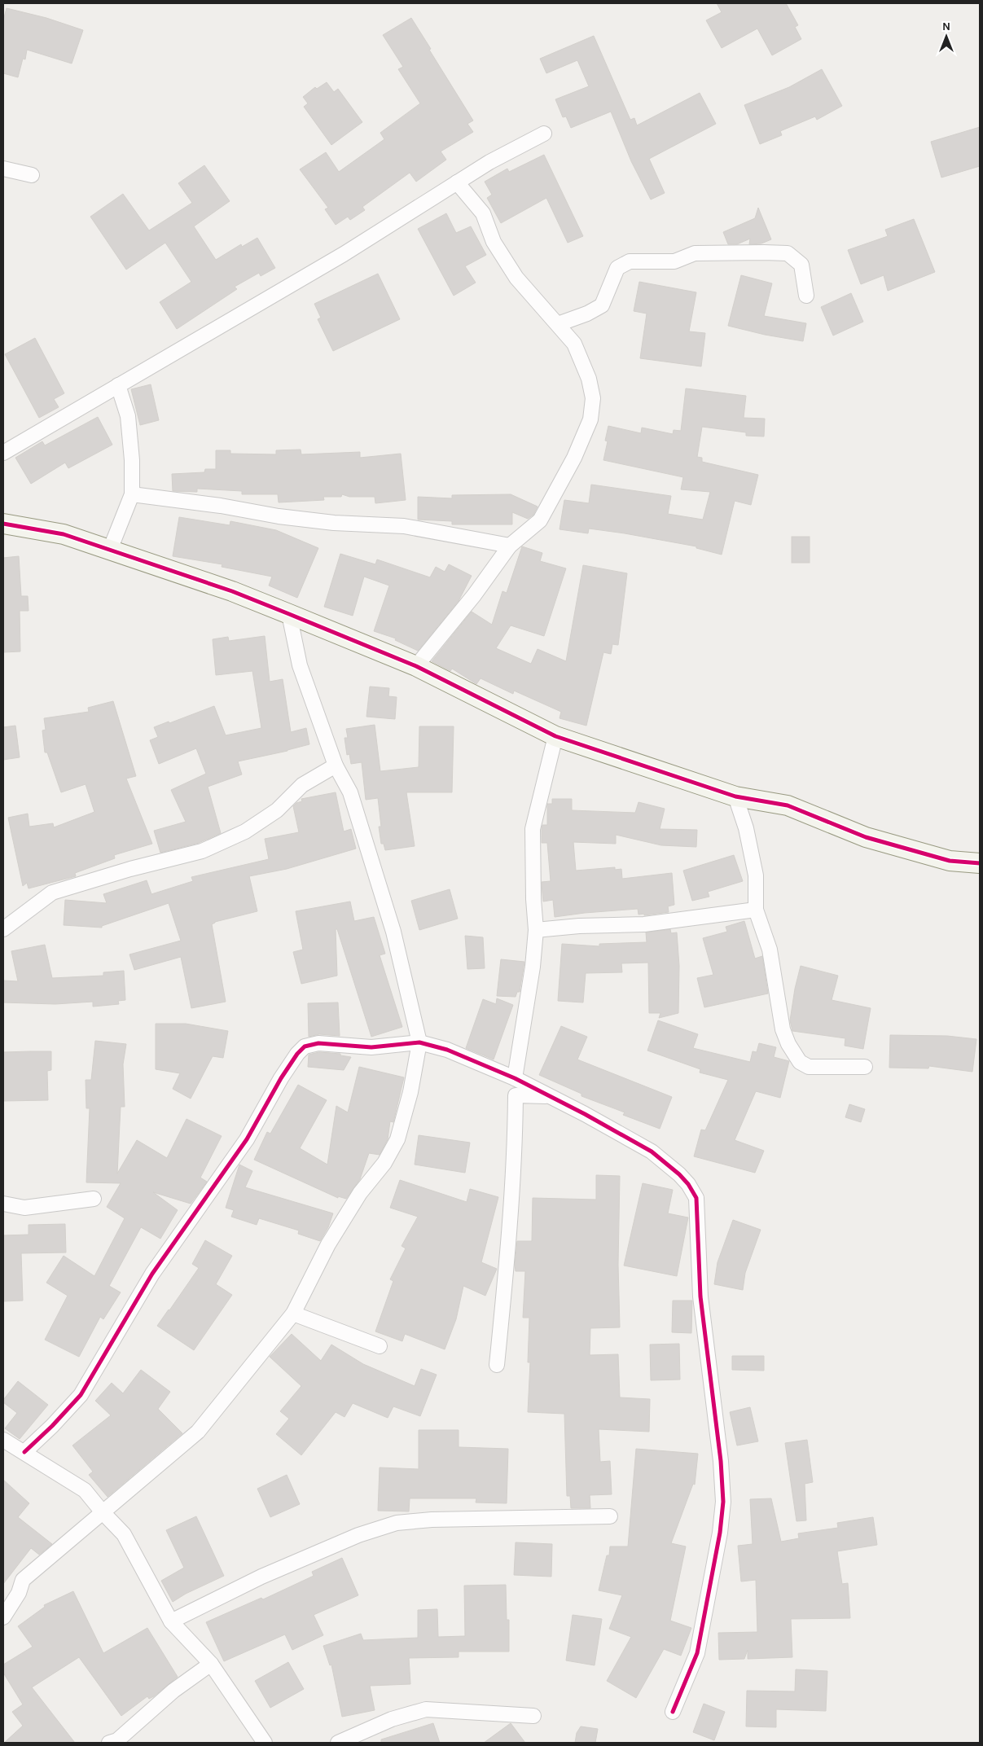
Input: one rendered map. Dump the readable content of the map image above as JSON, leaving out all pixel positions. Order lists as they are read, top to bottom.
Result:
{
  "north": "top"
}
